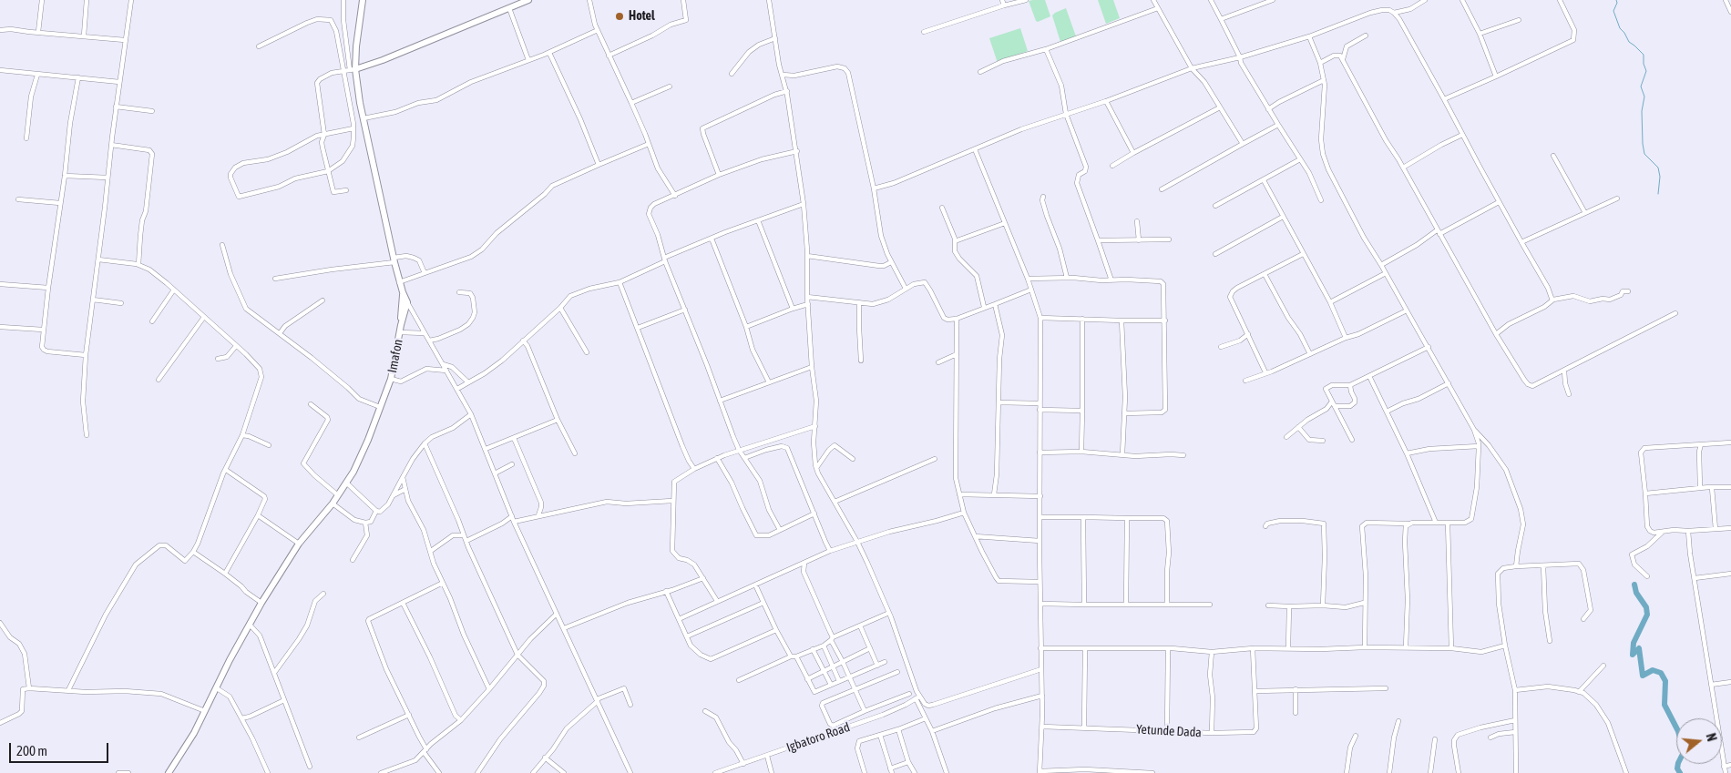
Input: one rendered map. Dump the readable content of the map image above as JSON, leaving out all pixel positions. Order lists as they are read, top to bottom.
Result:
{
  "streets": {
    "street": ["Imafon", "Yetunde Dada", "Igbatoro Road"]
  },
  "places": ["Hotel"],
  "scale_bar": "200 m",
  "north": "right"
}
